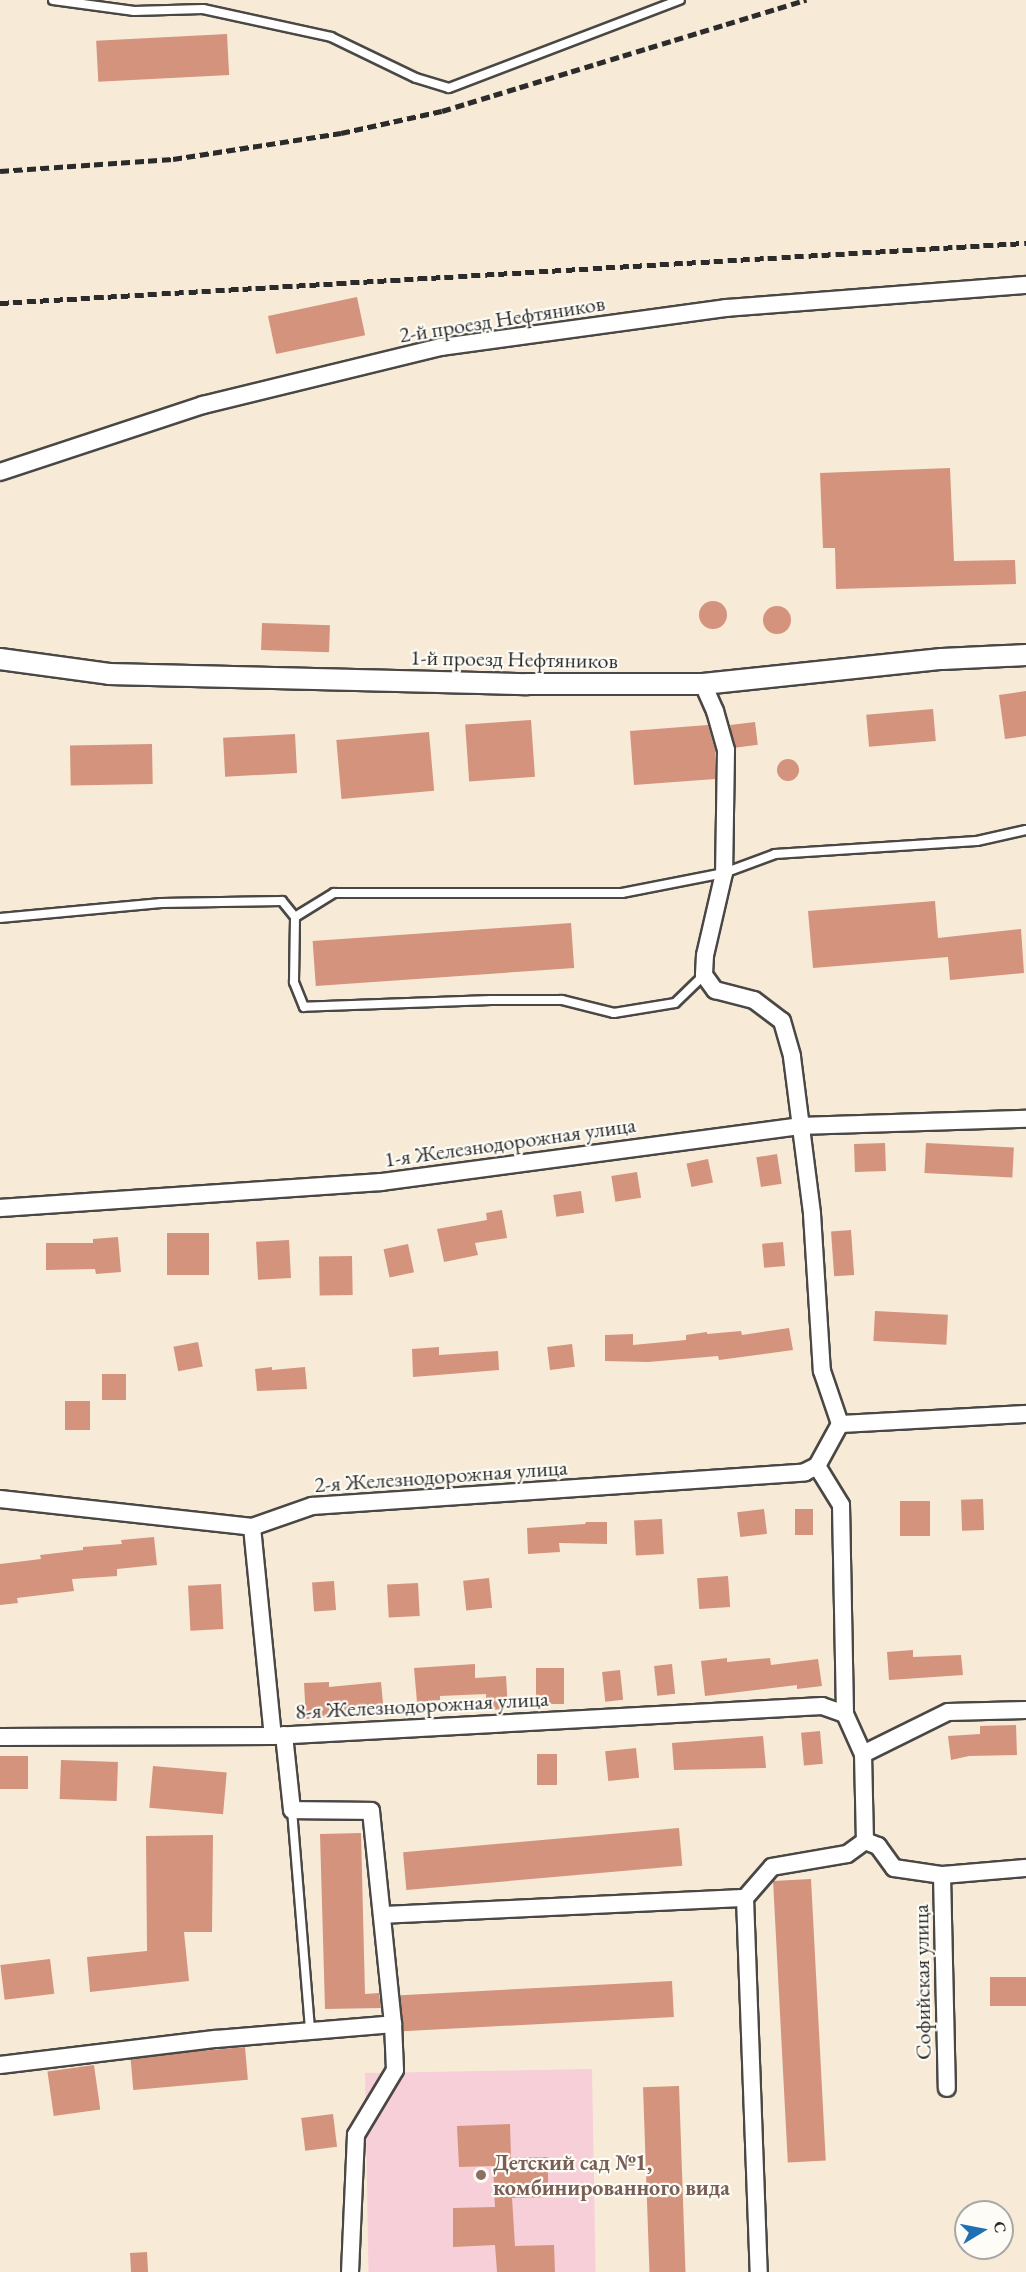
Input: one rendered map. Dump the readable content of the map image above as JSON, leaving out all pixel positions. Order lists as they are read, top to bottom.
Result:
{
  "streets": {
    "street": [
      "2-й проезд Нефтяников",
      "1-й проезд Нефтяников",
      "1-я Железнодорожная улица",
      "2-я Железнодорожная улица",
      "8-я Железнодорожная улица",
      "Софийская улица"
    ]
  },
  "places": ["Детский сад №1, комбинированного вида"],
  "north": "right"
}
